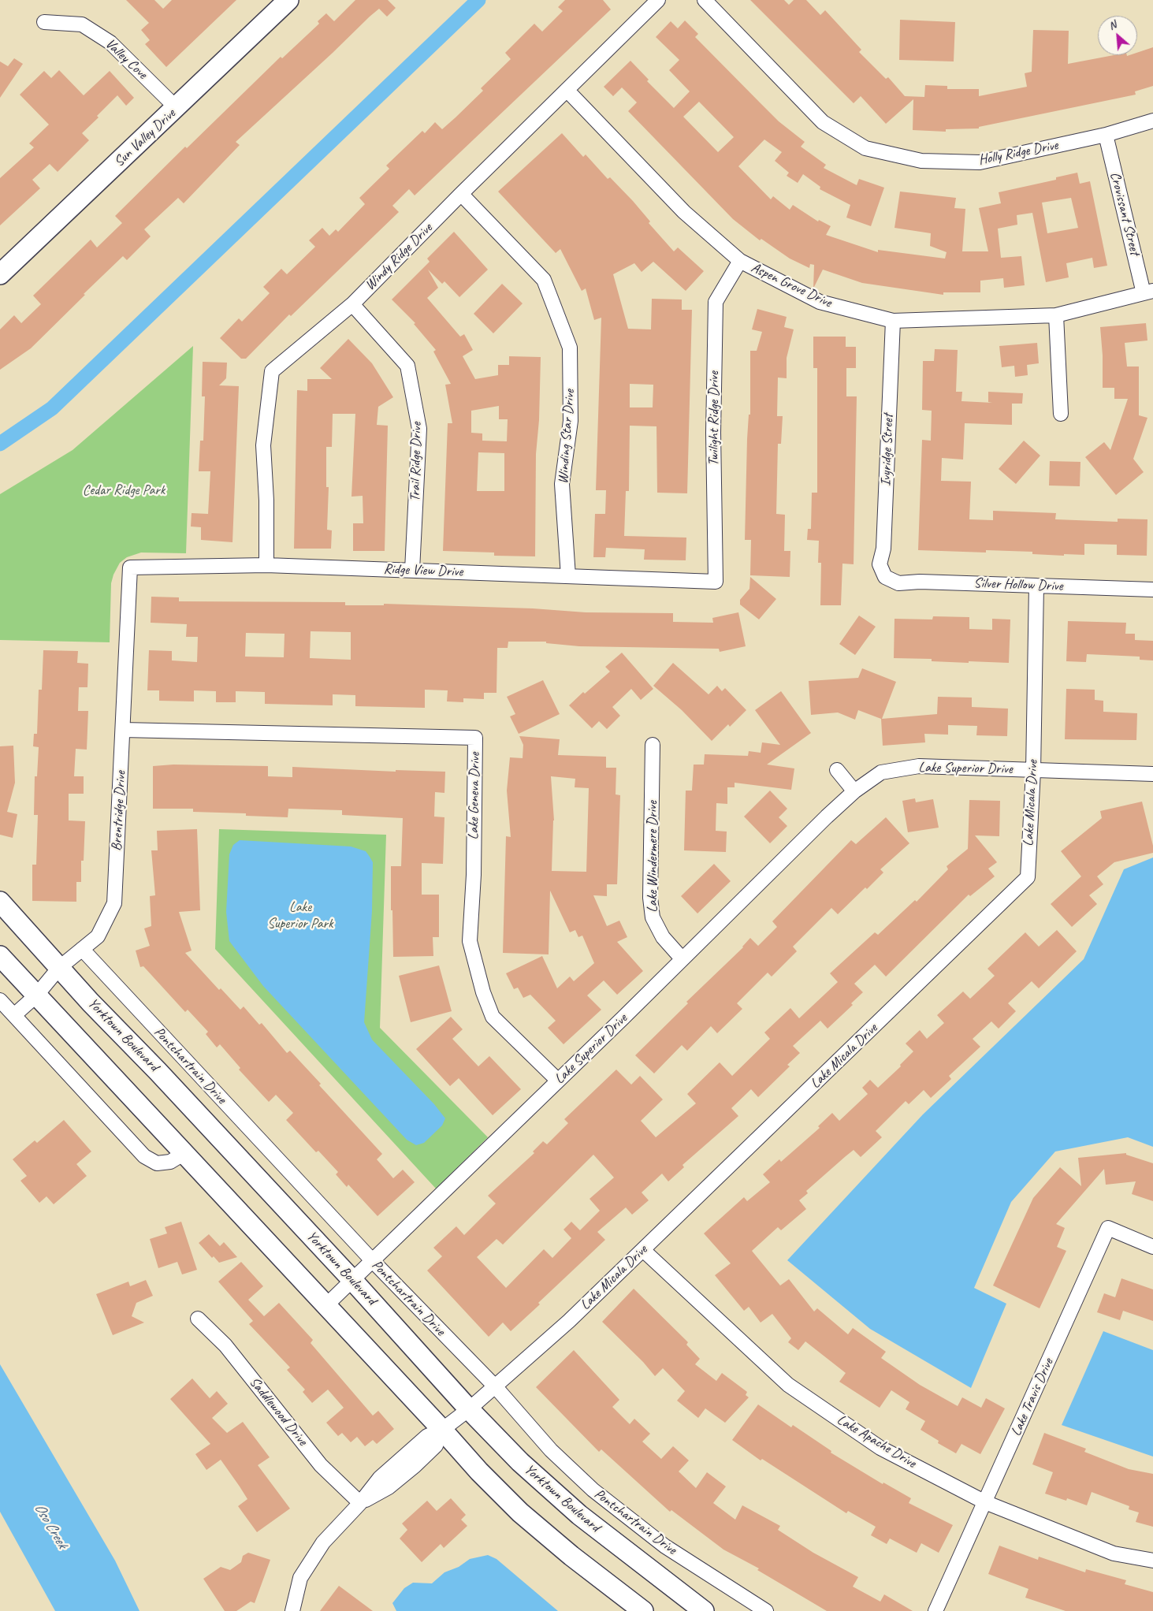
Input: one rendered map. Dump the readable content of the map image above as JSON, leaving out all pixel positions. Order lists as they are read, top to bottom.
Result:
{
  "streets": {
    "main road": ["Sun Valley Drive", "Yorktown Boulevard"],
    "street": [
      "Valley Cove",
      "Holly Ridge Drive",
      "Crovissant Street",
      "Windy Ridge Drive",
      "Aspen Grove Drive",
      "Twilight Ridge Drive",
      "Winding Star Drive",
      "Ivyridge Street",
      "Trail Ridge Drive",
      "Ridge View Drive",
      "Silver Hollow Drive",
      "Lake Superior Drive",
      "Lake Geneva Drive",
      "Lake Micala Drive",
      "Brentridge Drive",
      "Lake Windermere Drive",
      "Pontchartrain Drive",
      "Lake Travis Drive",
      "Saddlewood Drive",
      "Lake Apache Drive"
    ]
  },
  "crossings": [
    ["Valley Cove", "Sun Valley Drive"],
    ["Holly Ridge Drive", "Crovissant Street"],
    ["Crovissant Street", "Aspen Grove Drive"],
    ["Windy Ridge Drive", "Aspen Grove Drive"],
    ["Windy Ridge Drive", "Winding Star Drive"],
    ["Windy Ridge Drive", "Trail Ridge Drive"],
    ["Windy Ridge Drive", "Ridge View Drive"],
    ["Aspen Grove Drive", "Twilight Ridge Drive"],
    ["Aspen Grove Drive", "Ivyridge Street"],
    ["Twilight Ridge Drive", "Ridge View Drive"],
    ["Winding Star Drive", "Ridge View Drive"],
    ["Ivyridge Street", "Silver Hollow Drive"],
    ["Trail Ridge Drive", "Ridge View Drive"],
    ["Ridge View Drive", "Brentridge Drive"],
    ["Silver Hollow Drive", "Lake Micala Drive"],
    ["Lake Superior Drive", "Lake Geneva Drive"],
    ["Lake Superior Drive", "Lake Micala Drive"],
    ["Lake Superior Drive", "Lake Windermere Drive"],
    ["Lake Superior Drive", "Yorktown Boulevard"],
    ["Lake Superior Drive", "Pontchartrain Drive"],
    ["Lake Geneva Drive", "Brentridge Drive"],
    ["Lake Micala Drive", "Yorktown Boulevard"],
    ["Lake Micala Drive", "Pontchartrain Drive"],
    ["Lake Micala Drive", "Saddlewood Drive"],
    ["Lake Micala Drive", "Lake Apache Drive"],
    ["Brentridge Drive", "Yorktown Boulevard"],
    ["Brentridge Drive", "Pontchartrain Drive"],
    ["Lake Travis Drive", "Lake Apache Drive"]
  ],
  "water": ["Oso Creek"],
  "parks": ["Cedar Ridge Park", "Lake Superior Park"],
  "north": "top left"
}
